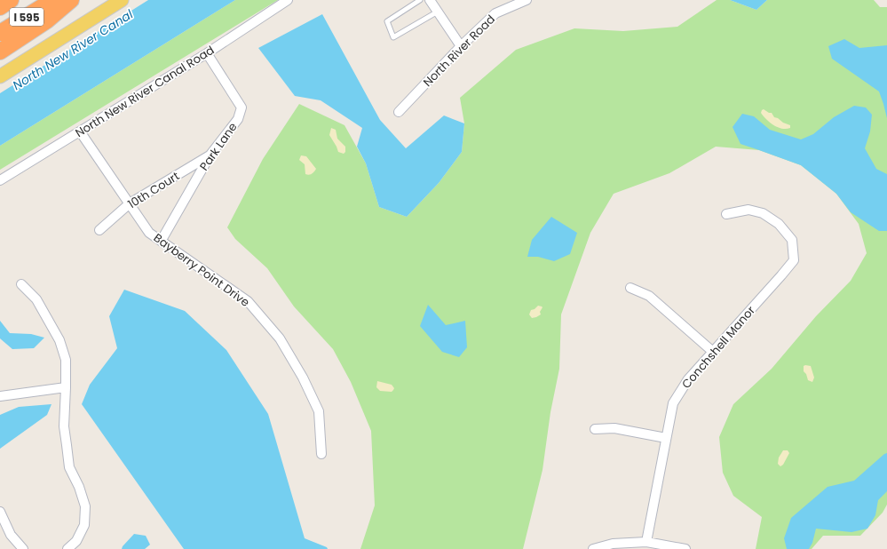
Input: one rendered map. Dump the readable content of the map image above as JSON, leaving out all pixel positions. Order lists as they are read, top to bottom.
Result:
{
  "streets": {
    "highway": ["I 595"],
    "street": [
      "North River Road",
      "North New River Canal Road",
      "Park Lane",
      "10th Court",
      "Bayberry Point Drive",
      "Conchshell Manor"
    ]
  },
  "crossings": [
    ["North New River Canal Road", "Park Lane"],
    ["North New River Canal Road", "Bayberry Point Drive"],
    ["Park Lane", "10th Court"],
    ["Park Lane", "Bayberry Point Drive"],
    ["10th Court", "Bayberry Point Drive"]
  ],
  "water": ["North New River Canal"]
}
